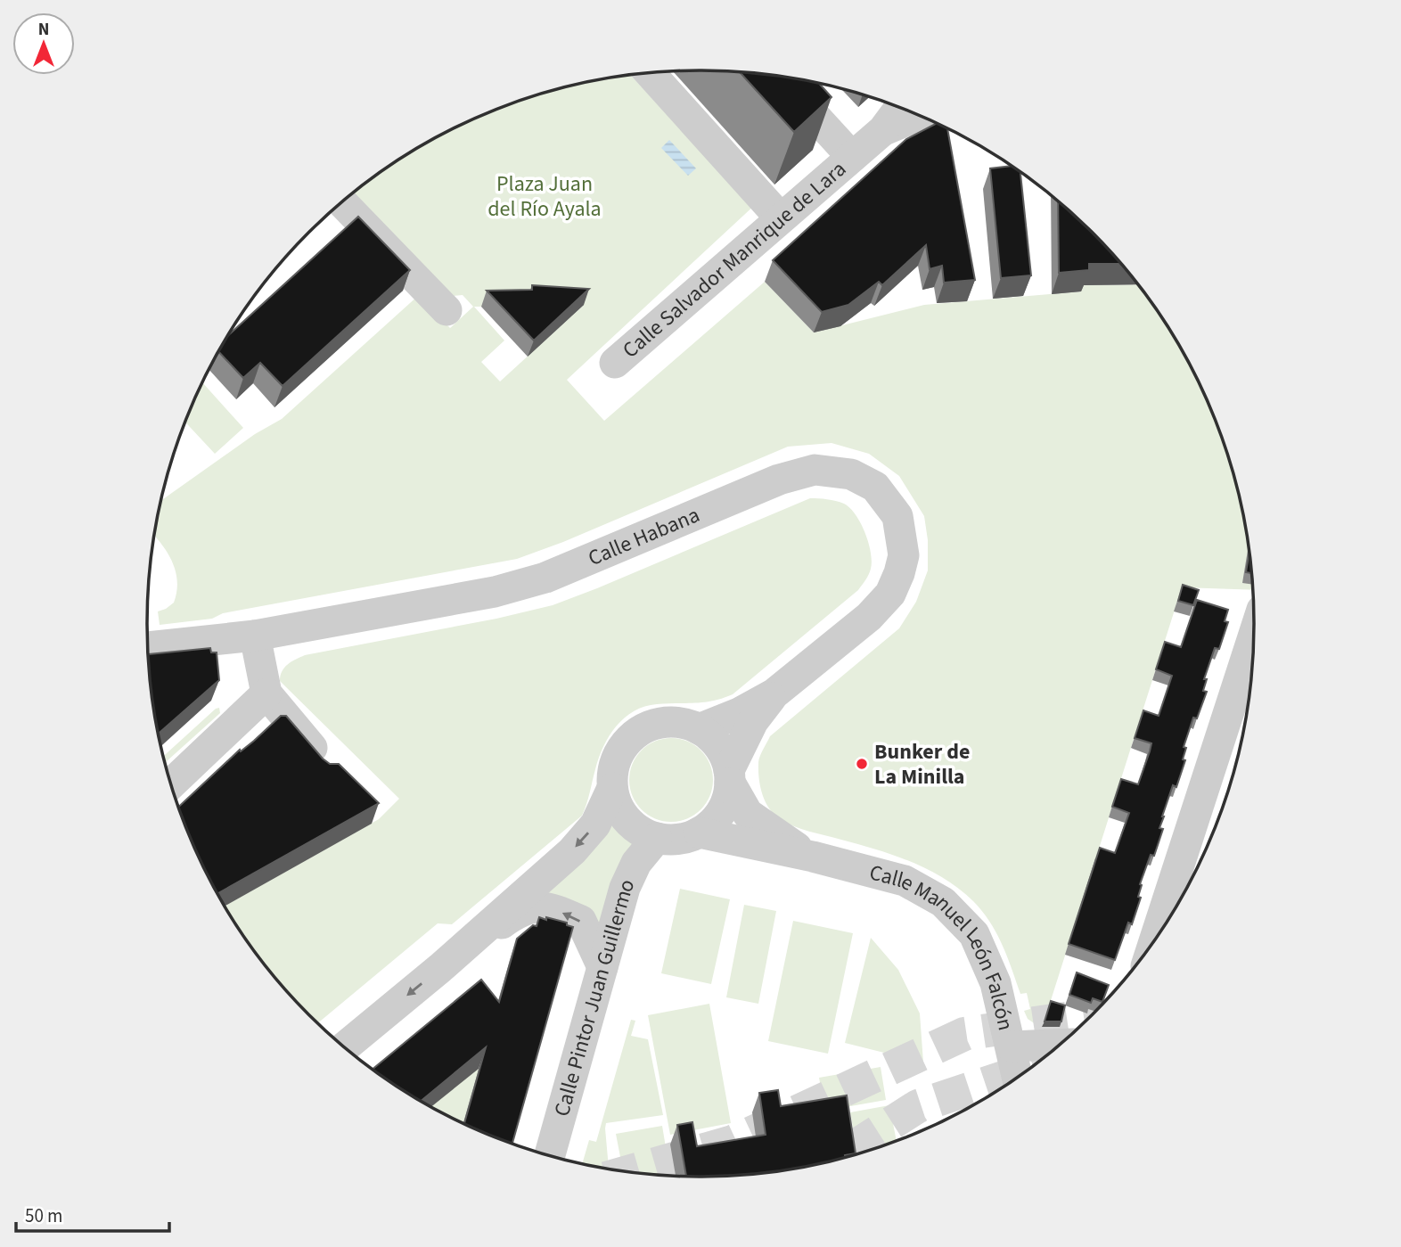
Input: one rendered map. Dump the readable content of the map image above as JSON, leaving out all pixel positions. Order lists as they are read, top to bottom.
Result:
{
  "streets": {
    "street": [
      "Calle Salvador Manrique de Lara",
      "Calle Habana",
      "Calle Manuel León Falcón",
      "Calle Pintor Juan Guillermo"
    ]
  },
  "crossings": [
    ["Calle Habana", "Calle Pintor Juan Guillermo"]
  ],
  "parks": ["Plaza Juan del Río Ayala"],
  "places": ["Bunker de La Minilla"],
  "scale_bar": "50 m",
  "north": "top"
}
